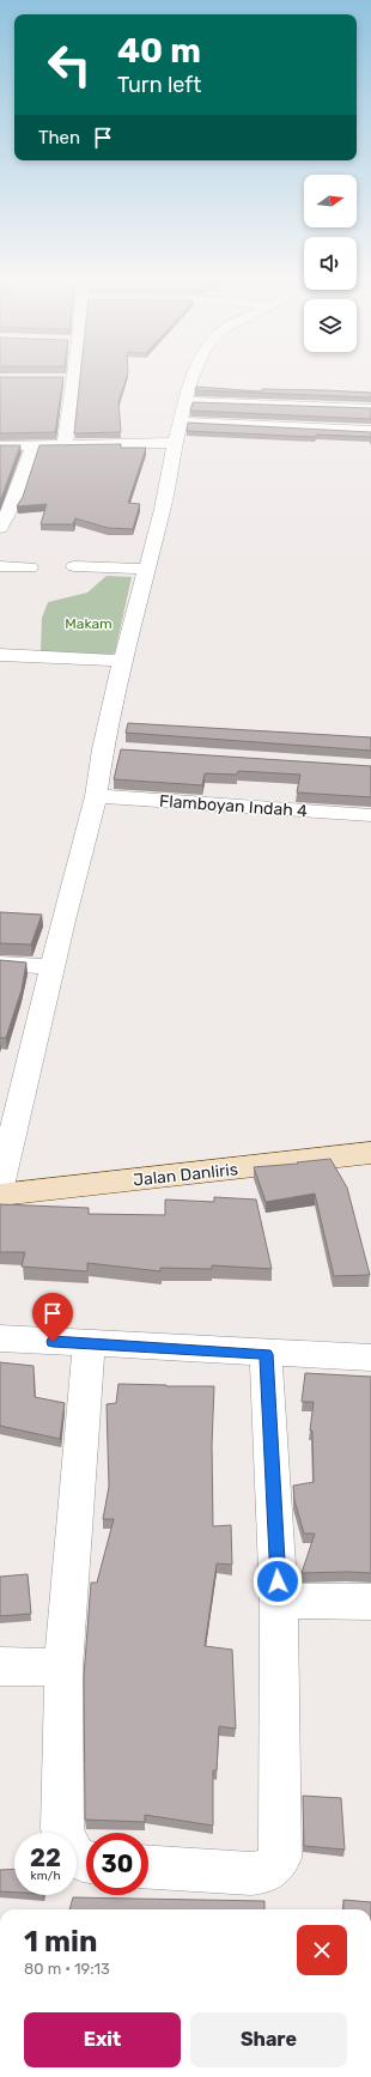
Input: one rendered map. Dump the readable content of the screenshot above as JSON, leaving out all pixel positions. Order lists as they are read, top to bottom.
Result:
{
  "streets": {
    "street": ["Flamboyan Indah 4", "Jalan Danliris"]
  },
  "parks": ["Makam"],
  "north": "right",
  "page": {
    "turn": ["40 m", "Turn left"],
    "then": "Then",
    "speed": "22 km/h",
    "limit": "30",
    "heading": ["1 min", "80 m · 19:13"],
    "buttons": ["Exit", "Share"]
  }
}
